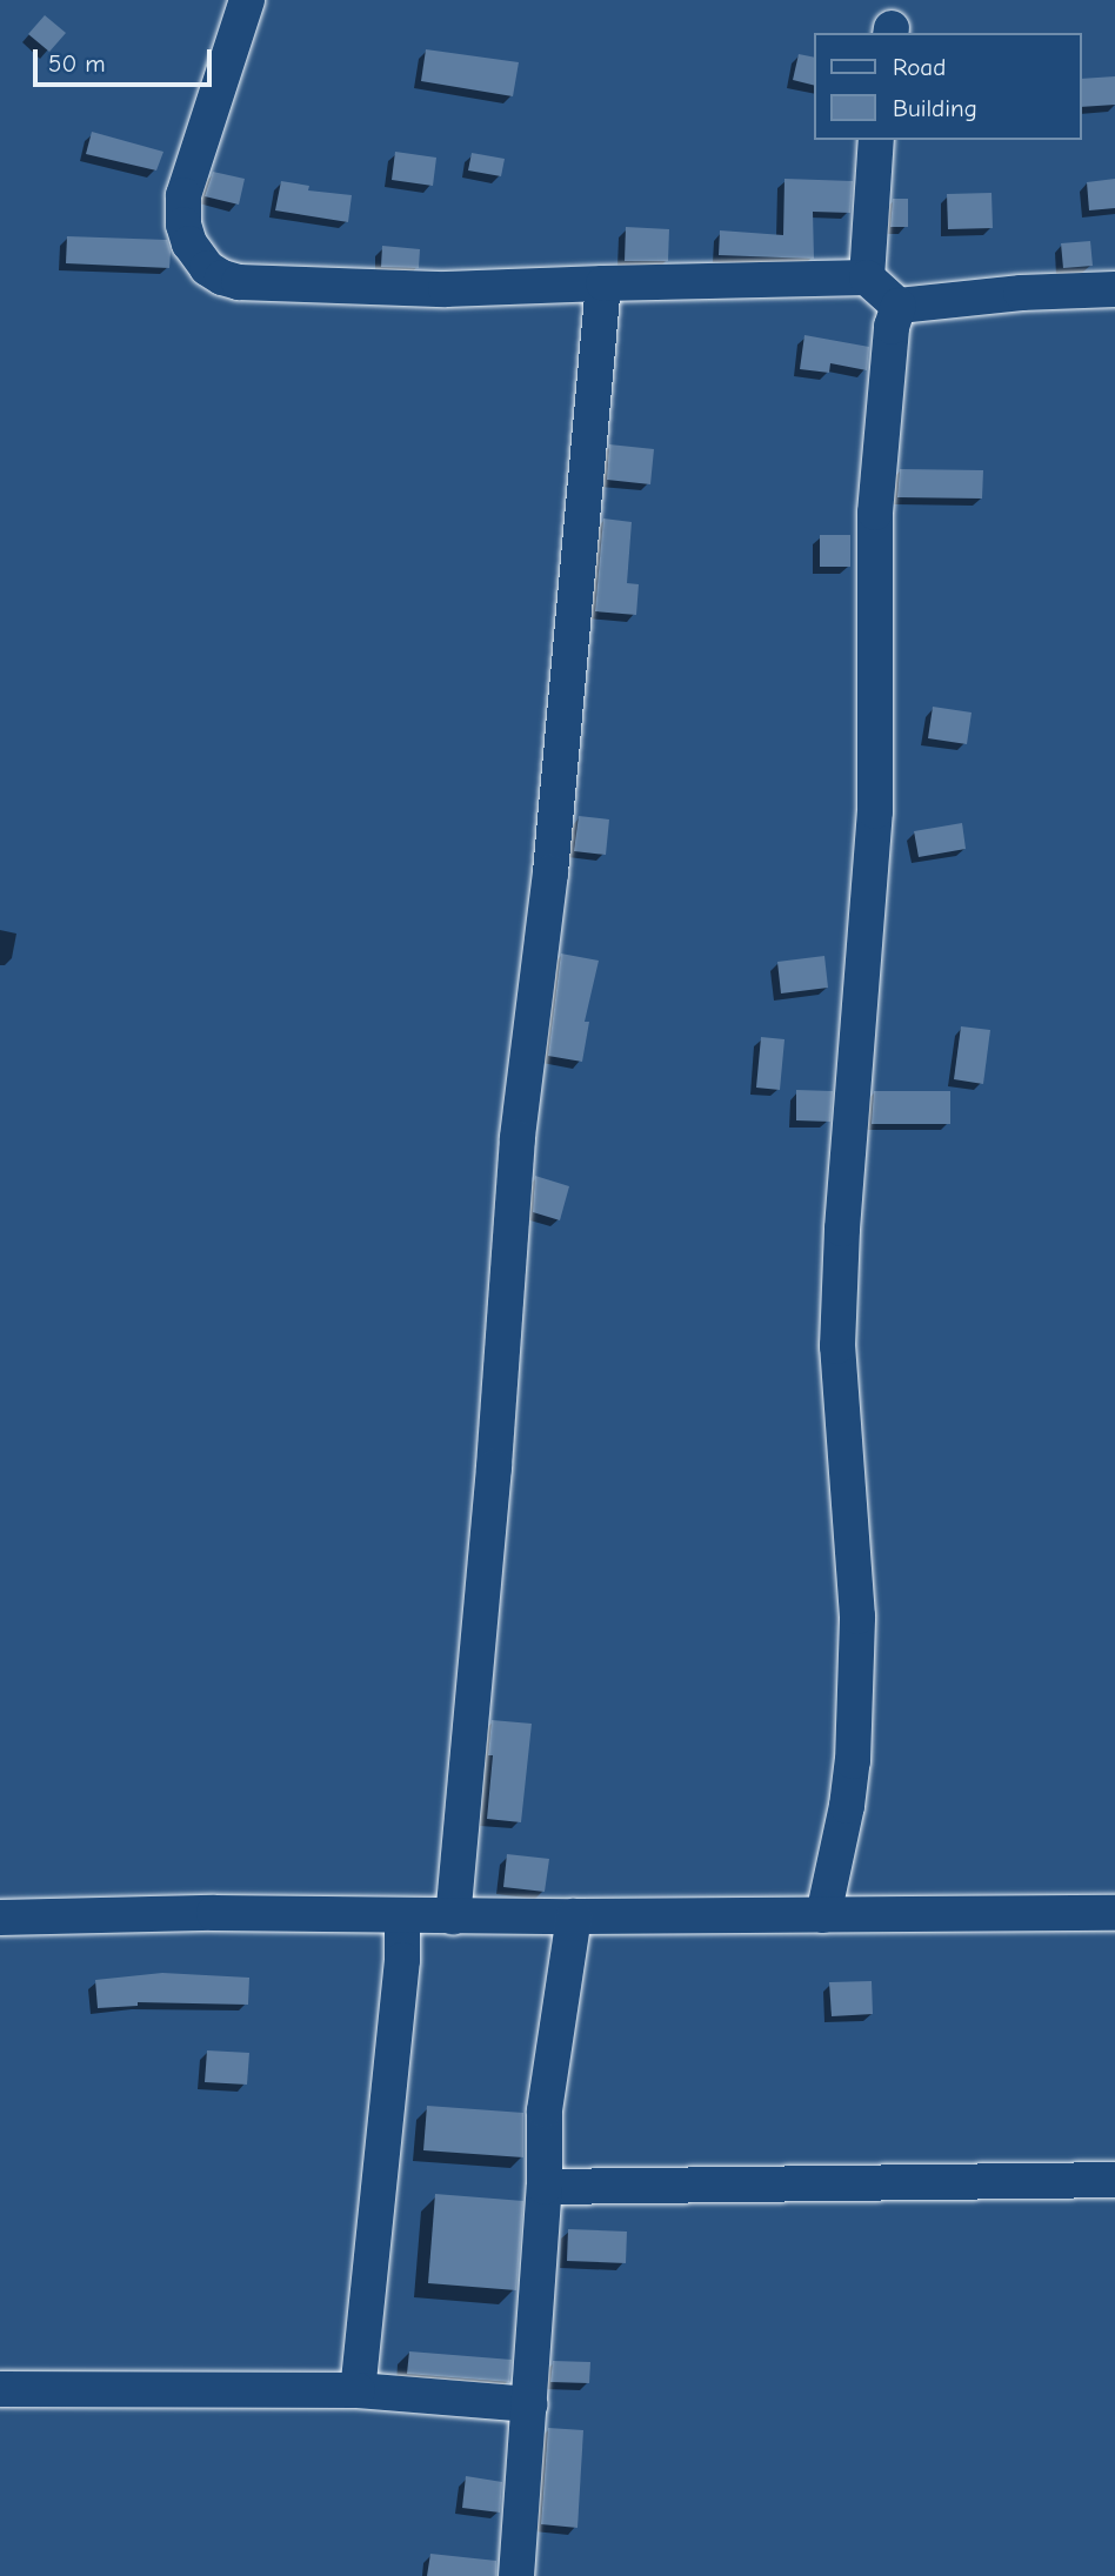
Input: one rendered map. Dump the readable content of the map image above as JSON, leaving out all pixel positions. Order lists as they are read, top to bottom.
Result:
{
  "legend": ["Road", "Building"],
  "scale_bar": "50 m"
}
